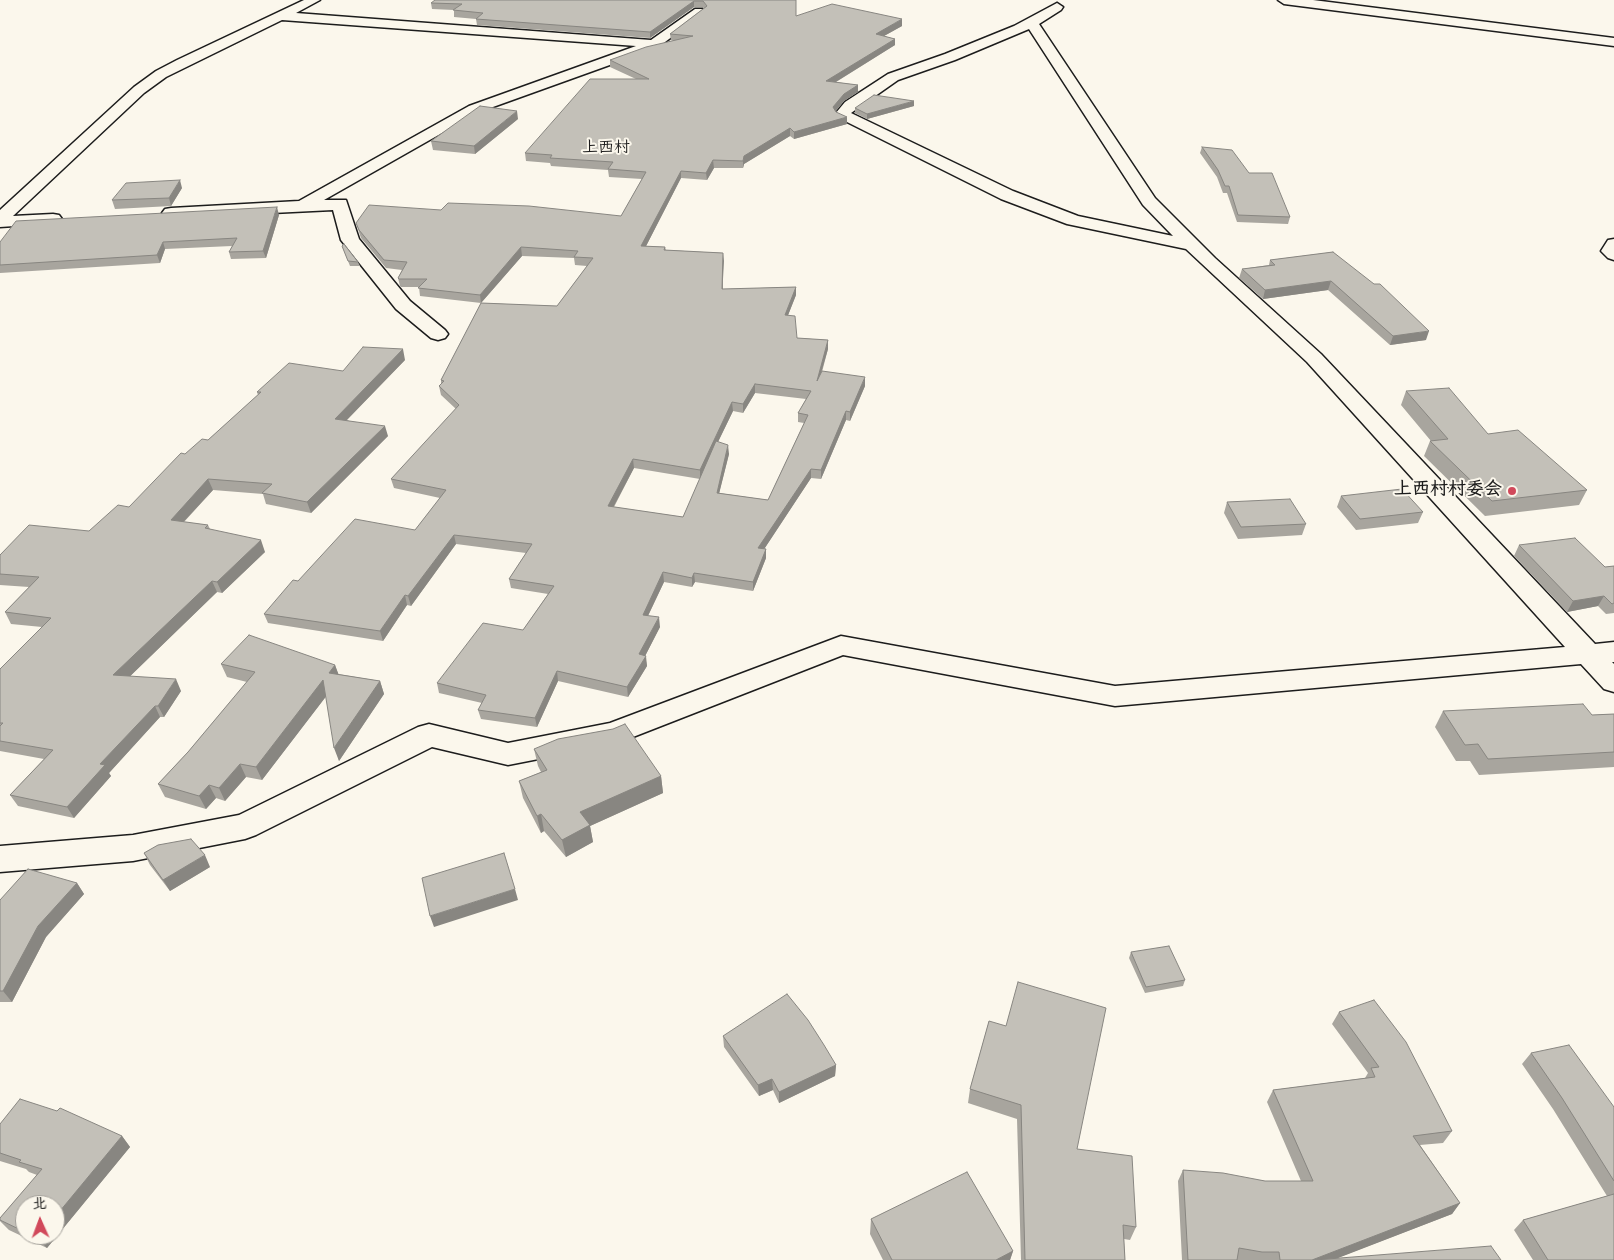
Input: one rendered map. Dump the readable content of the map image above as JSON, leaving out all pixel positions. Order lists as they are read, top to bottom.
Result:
{
  "districts": ["上西村"],
  "places": ["上西村村委会"],
  "north": "top"
}
